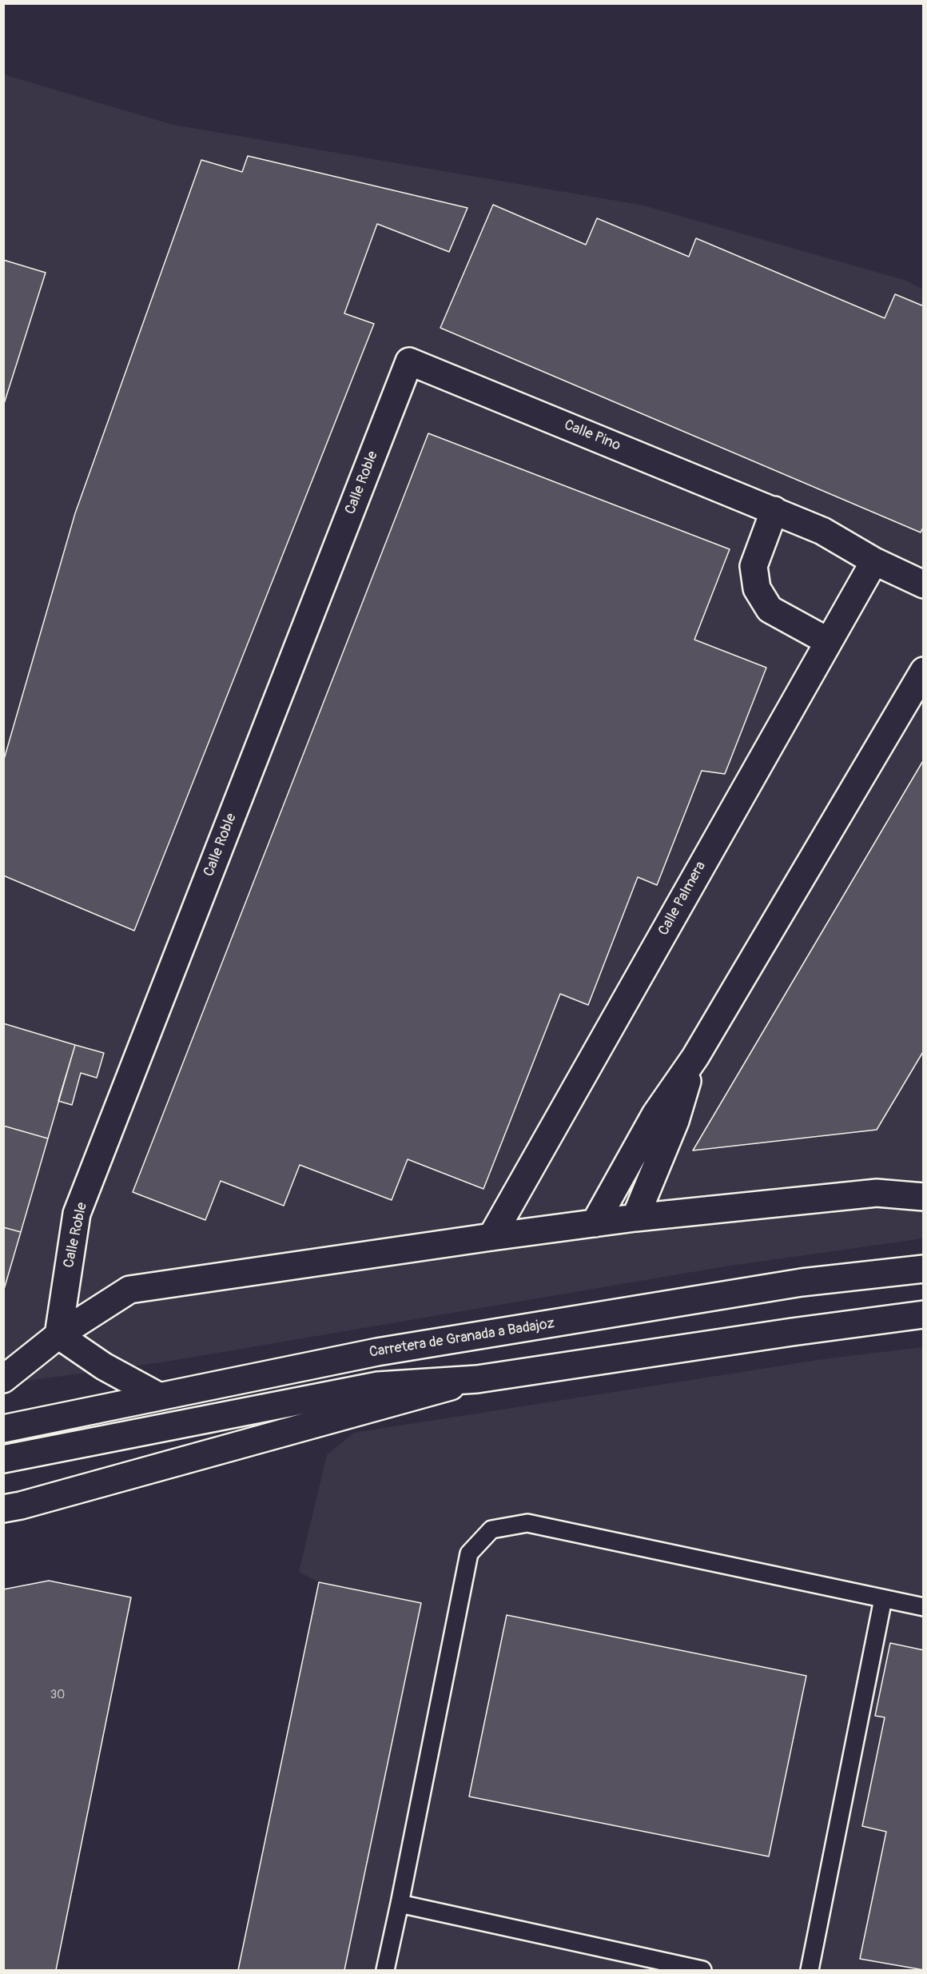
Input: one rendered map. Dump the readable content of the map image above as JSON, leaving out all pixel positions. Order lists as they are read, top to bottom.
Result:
{
  "streets": {
    "main road": [
      "Calle Pino",
      "Calle Roble",
      "Calle Palmera",
      "Carretera de Granada a Badajoz"
    ]
  },
  "crossings": [
    ["Calle Pino", "Calle Roble"],
    ["Calle Pino", "Calle Palmera"]
  ],
  "house_numbers": ["30"]
}
